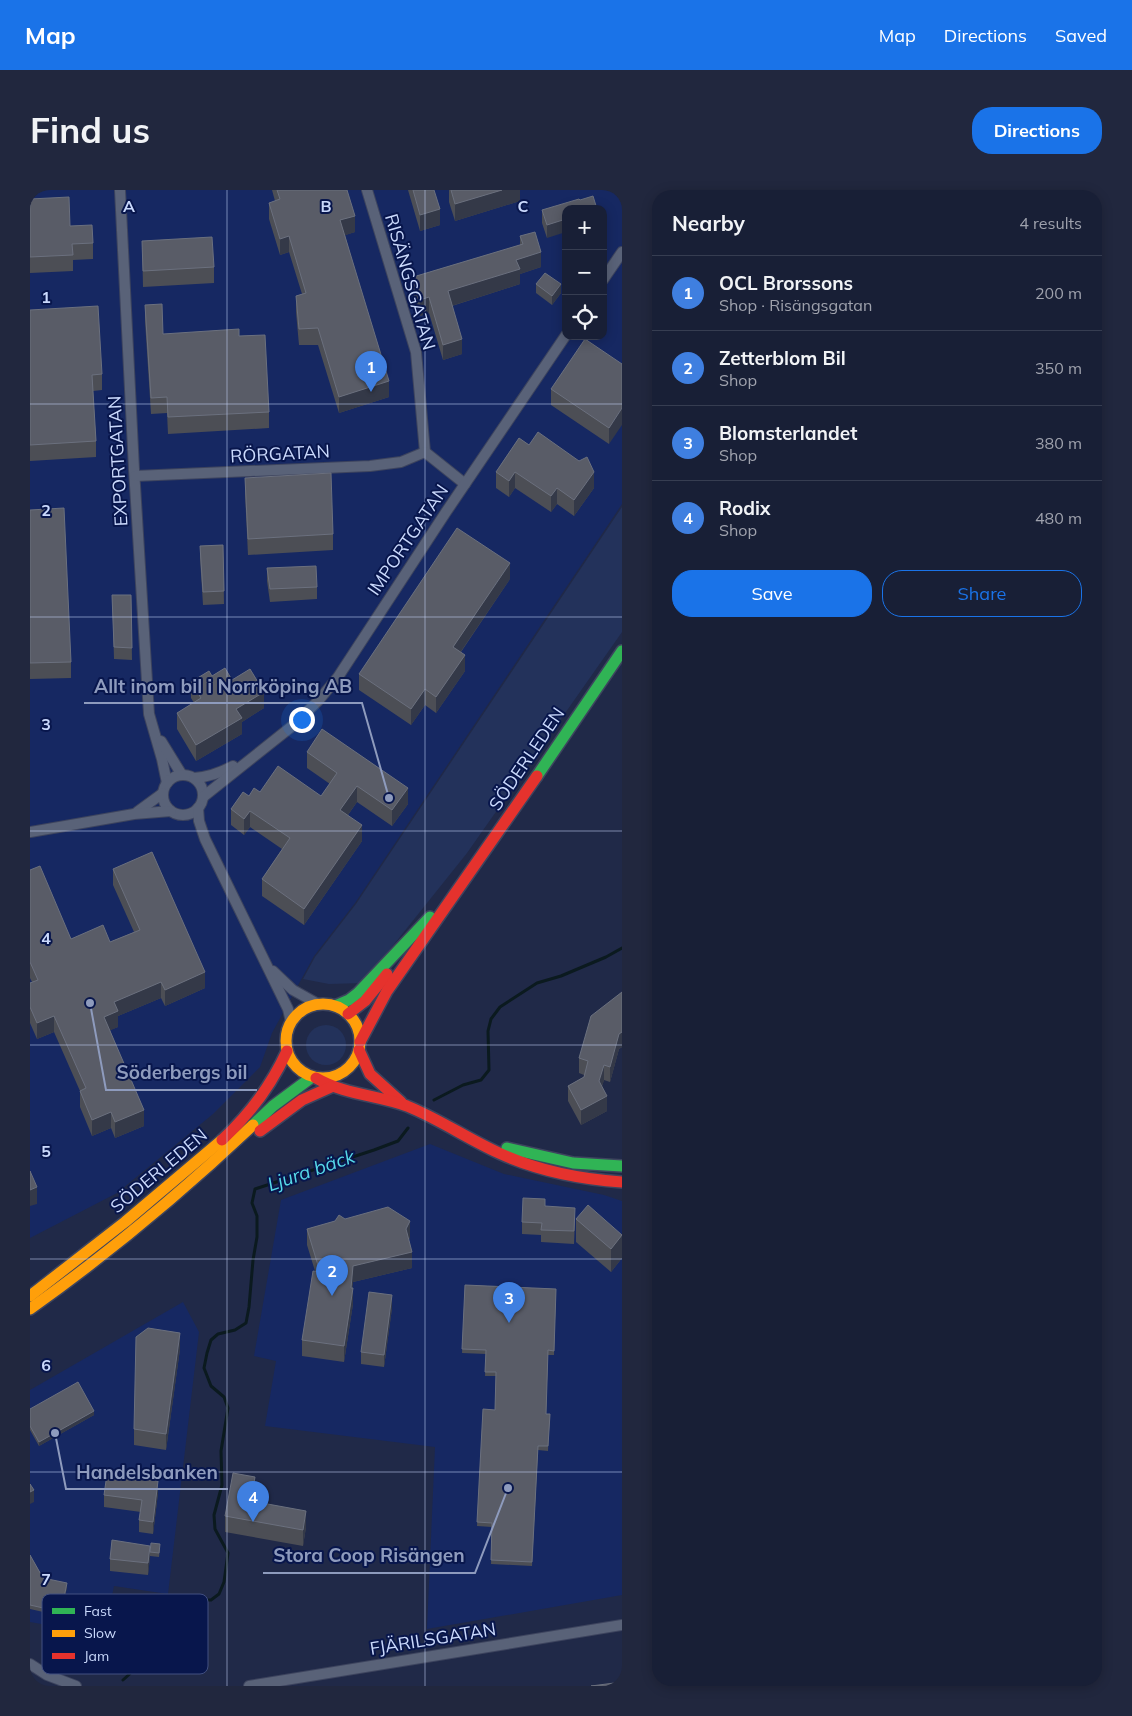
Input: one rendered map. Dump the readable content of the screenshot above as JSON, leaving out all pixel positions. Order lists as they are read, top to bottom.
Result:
{
  "streets": {
    "main road": ["SÖDERLEDEN"],
    "street": [
      "RISÄNGSGATAN",
      "RÖRGATAN",
      "EXPORTGATAN",
      "IMPORTGATAN",
      "FJÄRILSGATAN"
    ]
  },
  "crossings": [
    ["RISÄNGSGATAN", "RÖRGATAN"],
    ["RÖRGATAN", "EXPORTGATAN"],
    ["EXPORTGATAN", "IMPORTGATAN"]
  ],
  "water": ["Ljura bäck"],
  "places": [
    "Allt inom bil i Norrköping AB",
    "Söderbergs bil",
    "Handelsbanken",
    "Stora Coop Risängen"
  ],
  "legend": ["Fast", "Slow", "Jam"],
  "page": {
    "header": "Map",
    "nav": ["Map", "Directions", "Saved"],
    "buttons": [
      "Directions",
      ["Save", "Share"]
    ],
    "title": "Find us",
    "heading": ["Nearby", "4 results"],
    "map_buttons": ["+", "−"],
    "list": [
      {
        "mark": "1",
        "name": "OCL Brorssons",
        "note": "Shop · Risängsgatan",
        "value": "200 m"
      },
      {
        "mark": "2",
        "name": "Zetterblom Bil",
        "note": "Shop",
        "value": "350 m"
      },
      {
        "mark": "3",
        "name": "Blomsterlandet",
        "note": "Shop",
        "value": "380 m"
      },
      {
        "mark": "4",
        "name": "Rodix",
        "note": "Shop",
        "value": "480 m"
      }
    ],
    "pins": [
      "1",
      "2",
      "3",
      "4"
    ]
  },
  "grid": {
    "columns": ["A", "B", "C"],
    "rows": [
      "1",
      "2",
      "3",
      "4",
      "5",
      "6",
      "7"
    ]
  }
}
